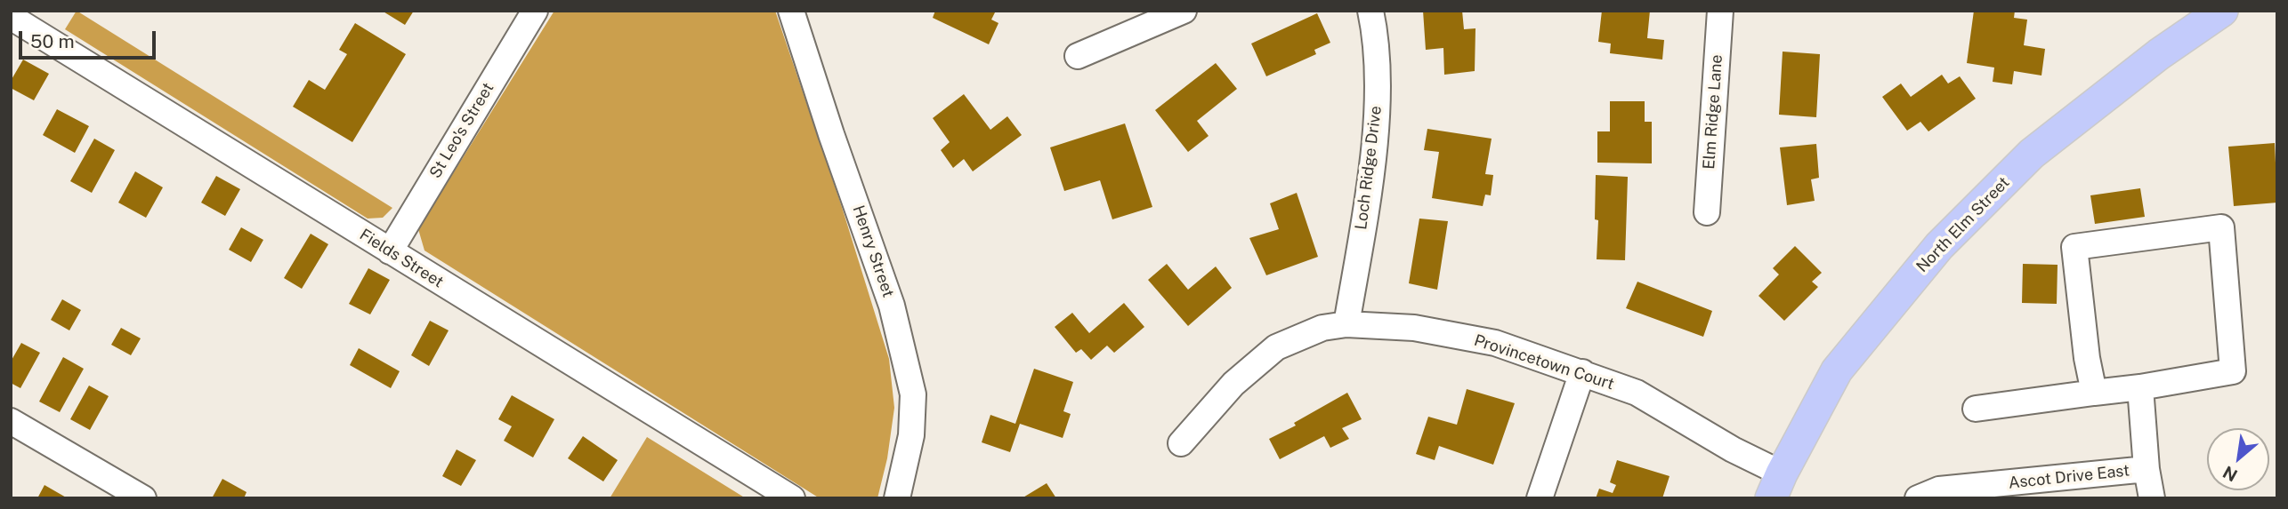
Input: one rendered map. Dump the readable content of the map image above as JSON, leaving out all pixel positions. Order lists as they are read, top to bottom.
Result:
{
  "streets": {
    "main road": ["North Elm Street"],
    "street": [
      "Elm Ridge Lane",
      "St Leo's Street",
      "Loch Ridge Drive",
      "Henry Street",
      "Fields Street",
      "Provincetown Court",
      "Ascot Drive East"
    ]
  },
  "crossings": [
    ["St Leo's Street", "Fields Street"],
    ["Loch Ridge Drive", "Provincetown Court"],
    ["North Elm Street", "Provincetown Court"]
  ],
  "scale_bar": "50 m",
  "north": "bottom left"
}
